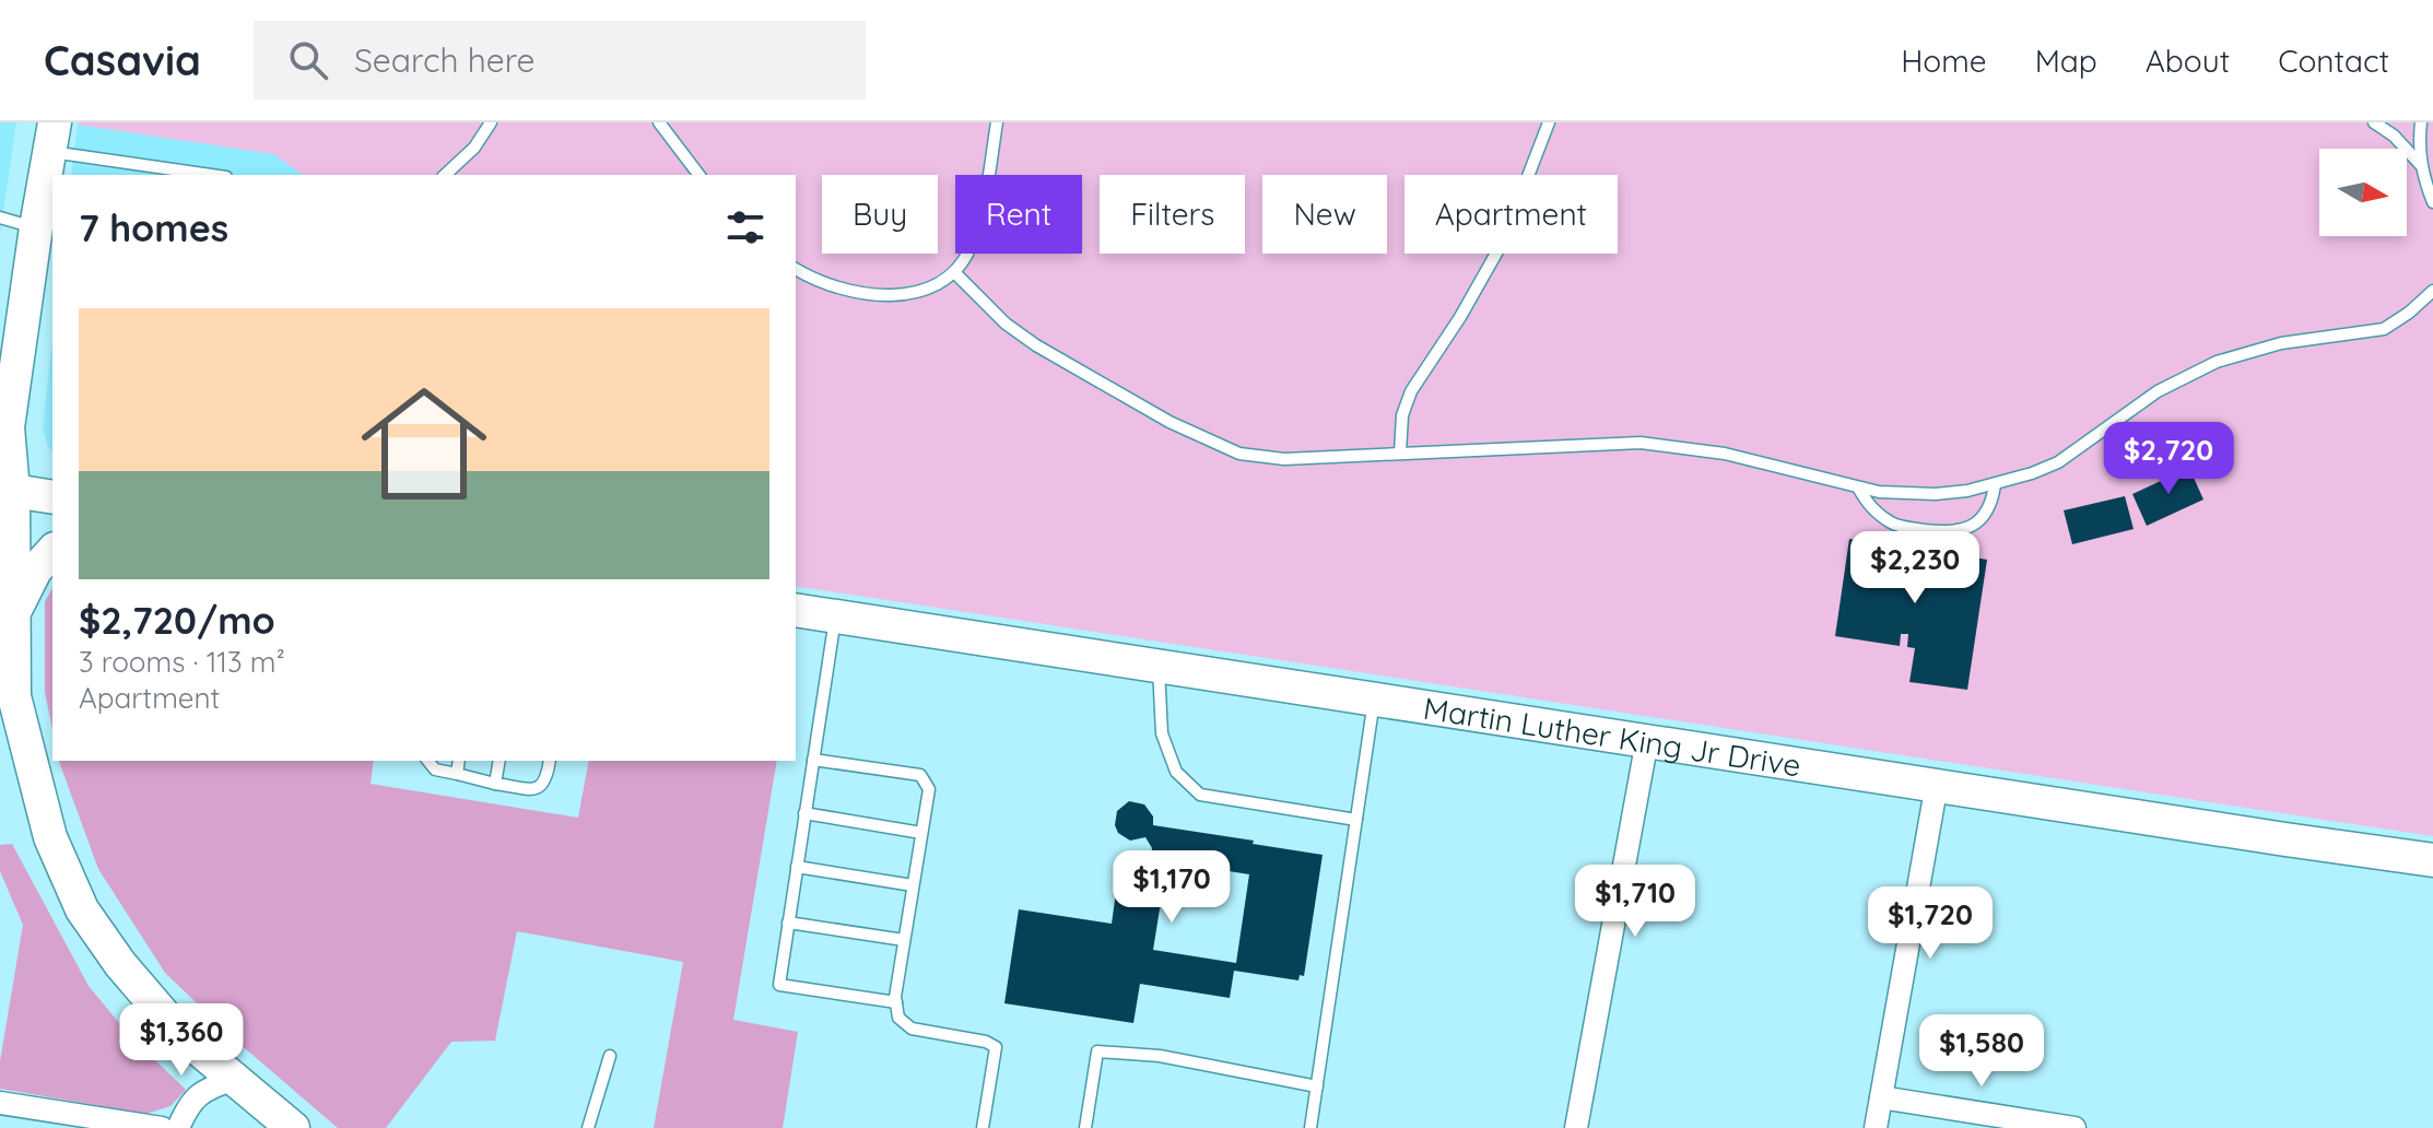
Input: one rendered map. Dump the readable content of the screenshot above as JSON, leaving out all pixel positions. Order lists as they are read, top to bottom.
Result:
{
  "streets": {
    "main road": ["Martin Luther King Jr Drive"]
  },
  "north": "right",
  "page": {
    "header": "Casavia",
    "search": "Search here",
    "nav": [
      "Home",
      "Map",
      "About",
      "Contact"
    ],
    "chip": [
      "Buy",
      "Rent",
      "Filters",
      "New",
      "Apartment"
    ],
    "heading": "7 homes",
    "list": [
      {
        "name": "$2,720/mo",
        "note": "3 rooms · 113 m² · Apartment"
      }
    ],
    "price": [
      "$2,720",
      "$2,230",
      "$1,170",
      "$1,710",
      "$1,720",
      "$1,360",
      "$1,580"
    ]
  }
}
